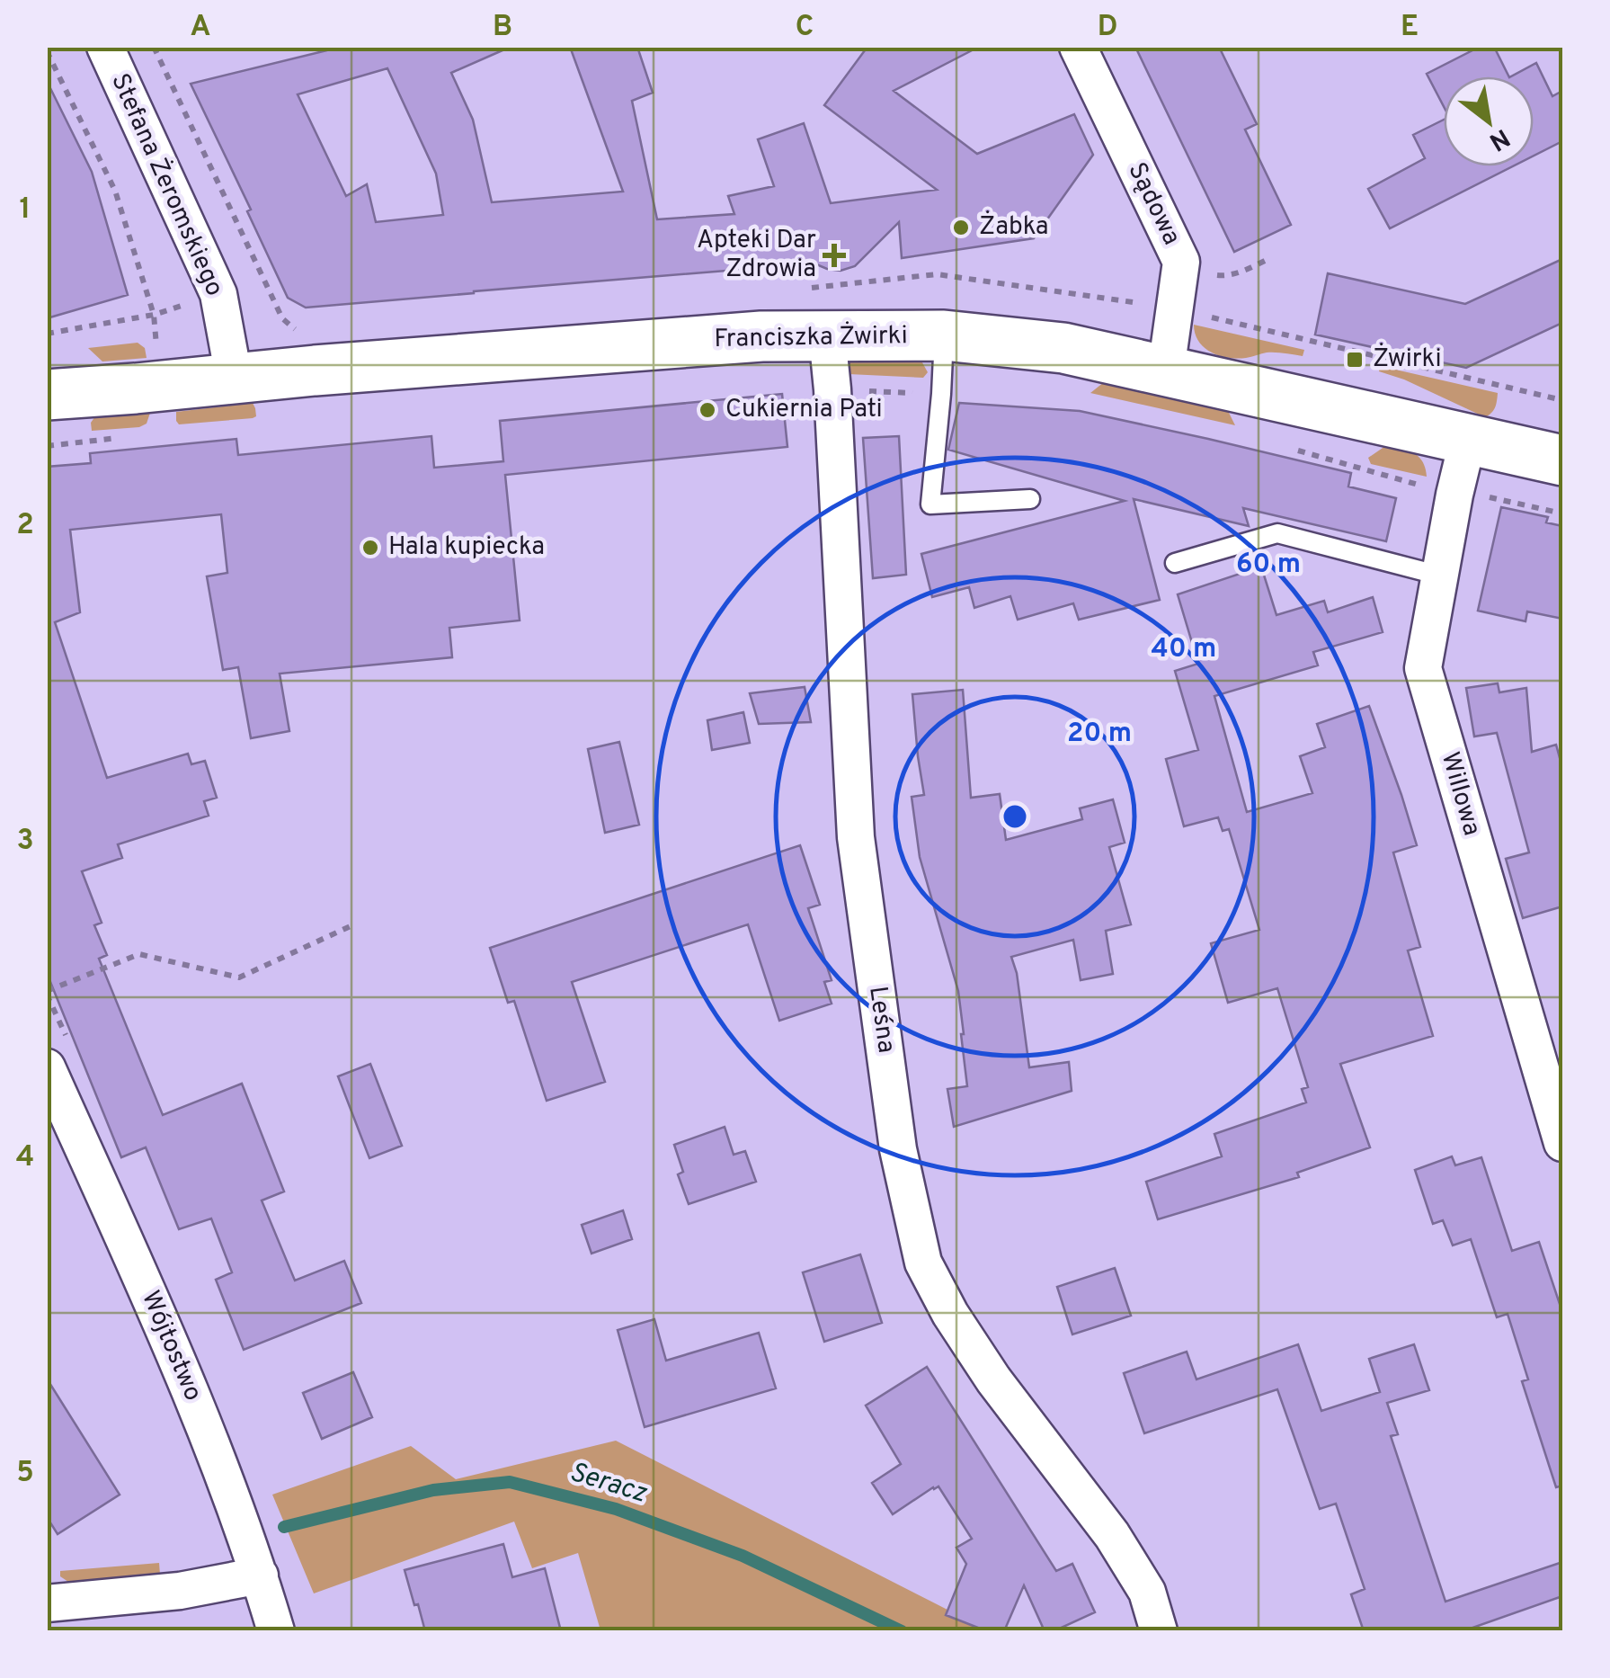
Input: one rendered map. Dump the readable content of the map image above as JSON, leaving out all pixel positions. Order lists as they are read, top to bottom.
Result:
{
  "streets": {
    "main road": ["Franciszka Żwirki"],
    "street": [
      "Stefana Żeromskiego",
      "Sądowa",
      "Willowa",
      "Leśna",
      "Wójtostwo"
    ]
  },
  "crossings": [
    ["Stefana Żeromskiego", "Franciszka Żwirki"],
    ["Sądowa", "Franciszka Żwirki"],
    ["Franciszka Żwirki", "Willowa"],
    ["Franciszka Żwirki", "Leśna"]
  ],
  "water": ["Seracz"],
  "places": {
    "other": ["Żabka", "Cukiernia Pati", "Hala kupiecka"],
    "health": ["Apteki Dar Zdrowia"],
    "transit": ["Żwirki"]
  },
  "north": "bottom right",
  "grid": {
    "columns": [
      "A",
      "B",
      "C",
      "D",
      "E"
    ],
    "rows": [
      "1",
      "2",
      "3",
      "4",
      "5"
    ]
  },
  "rings": ["60 m", "40 m", "20 m"]
}
